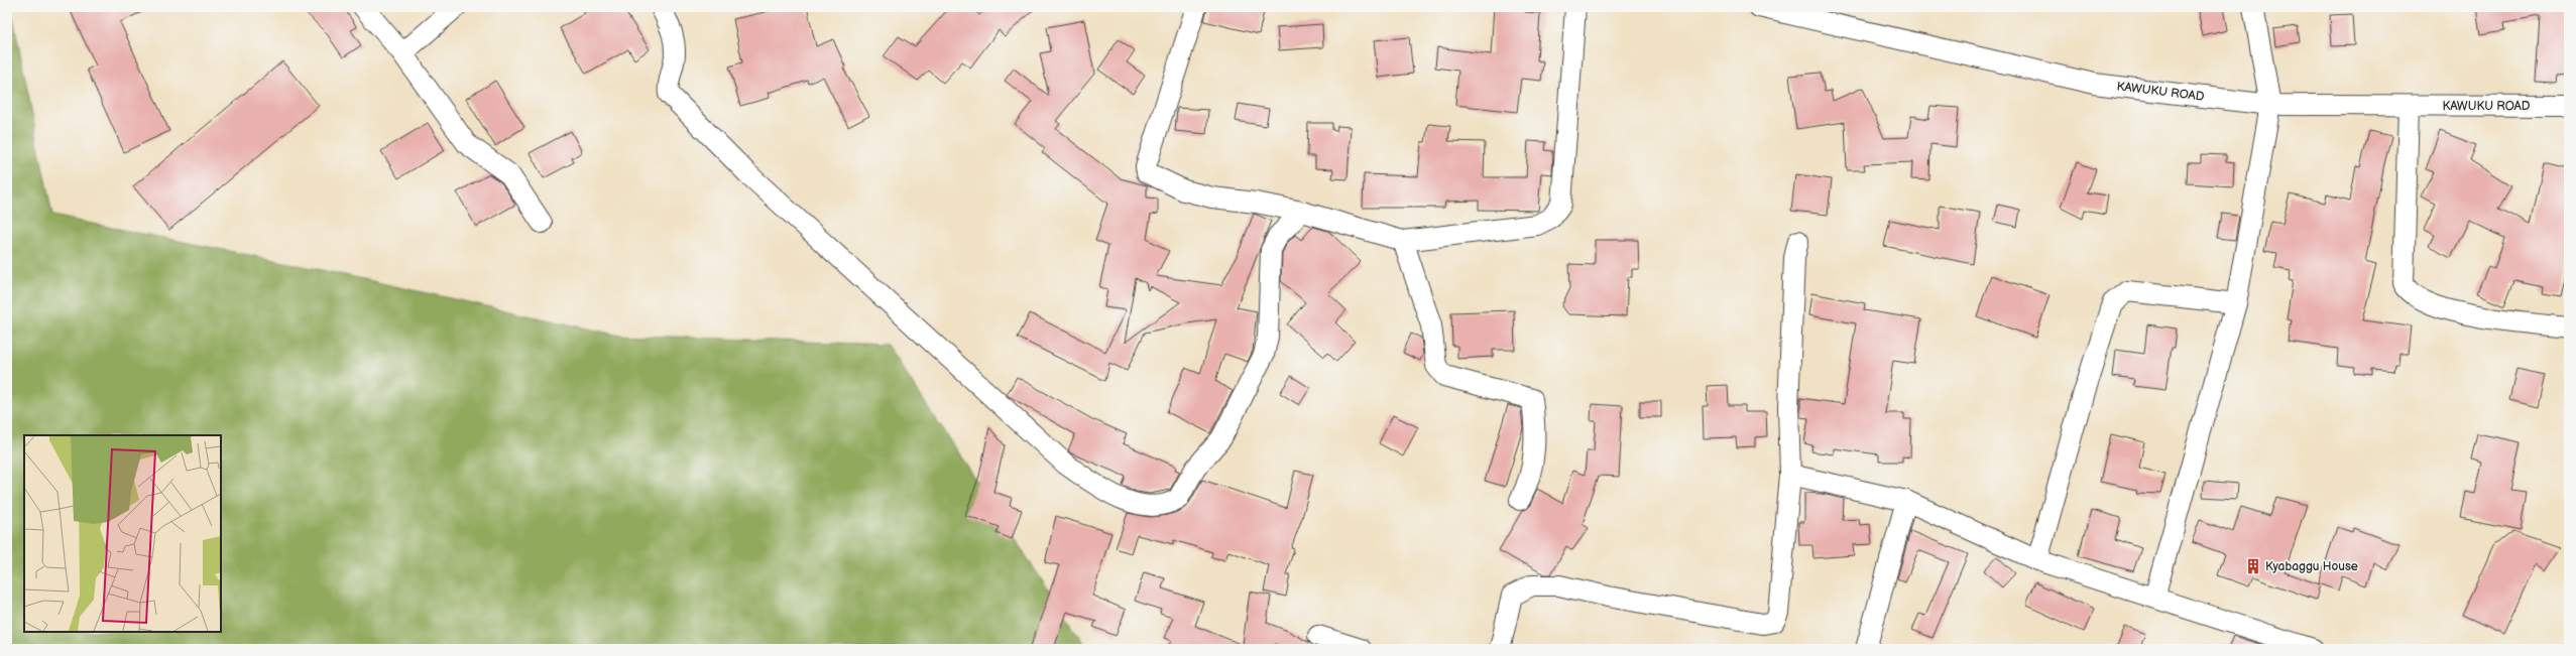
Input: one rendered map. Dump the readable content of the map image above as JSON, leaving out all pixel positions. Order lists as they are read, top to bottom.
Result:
{
  "streets": {
    "street": ["KAWUKU ROAD"]
  },
  "places": {
    "building": ["Kyabaggu House"]
  }
}
